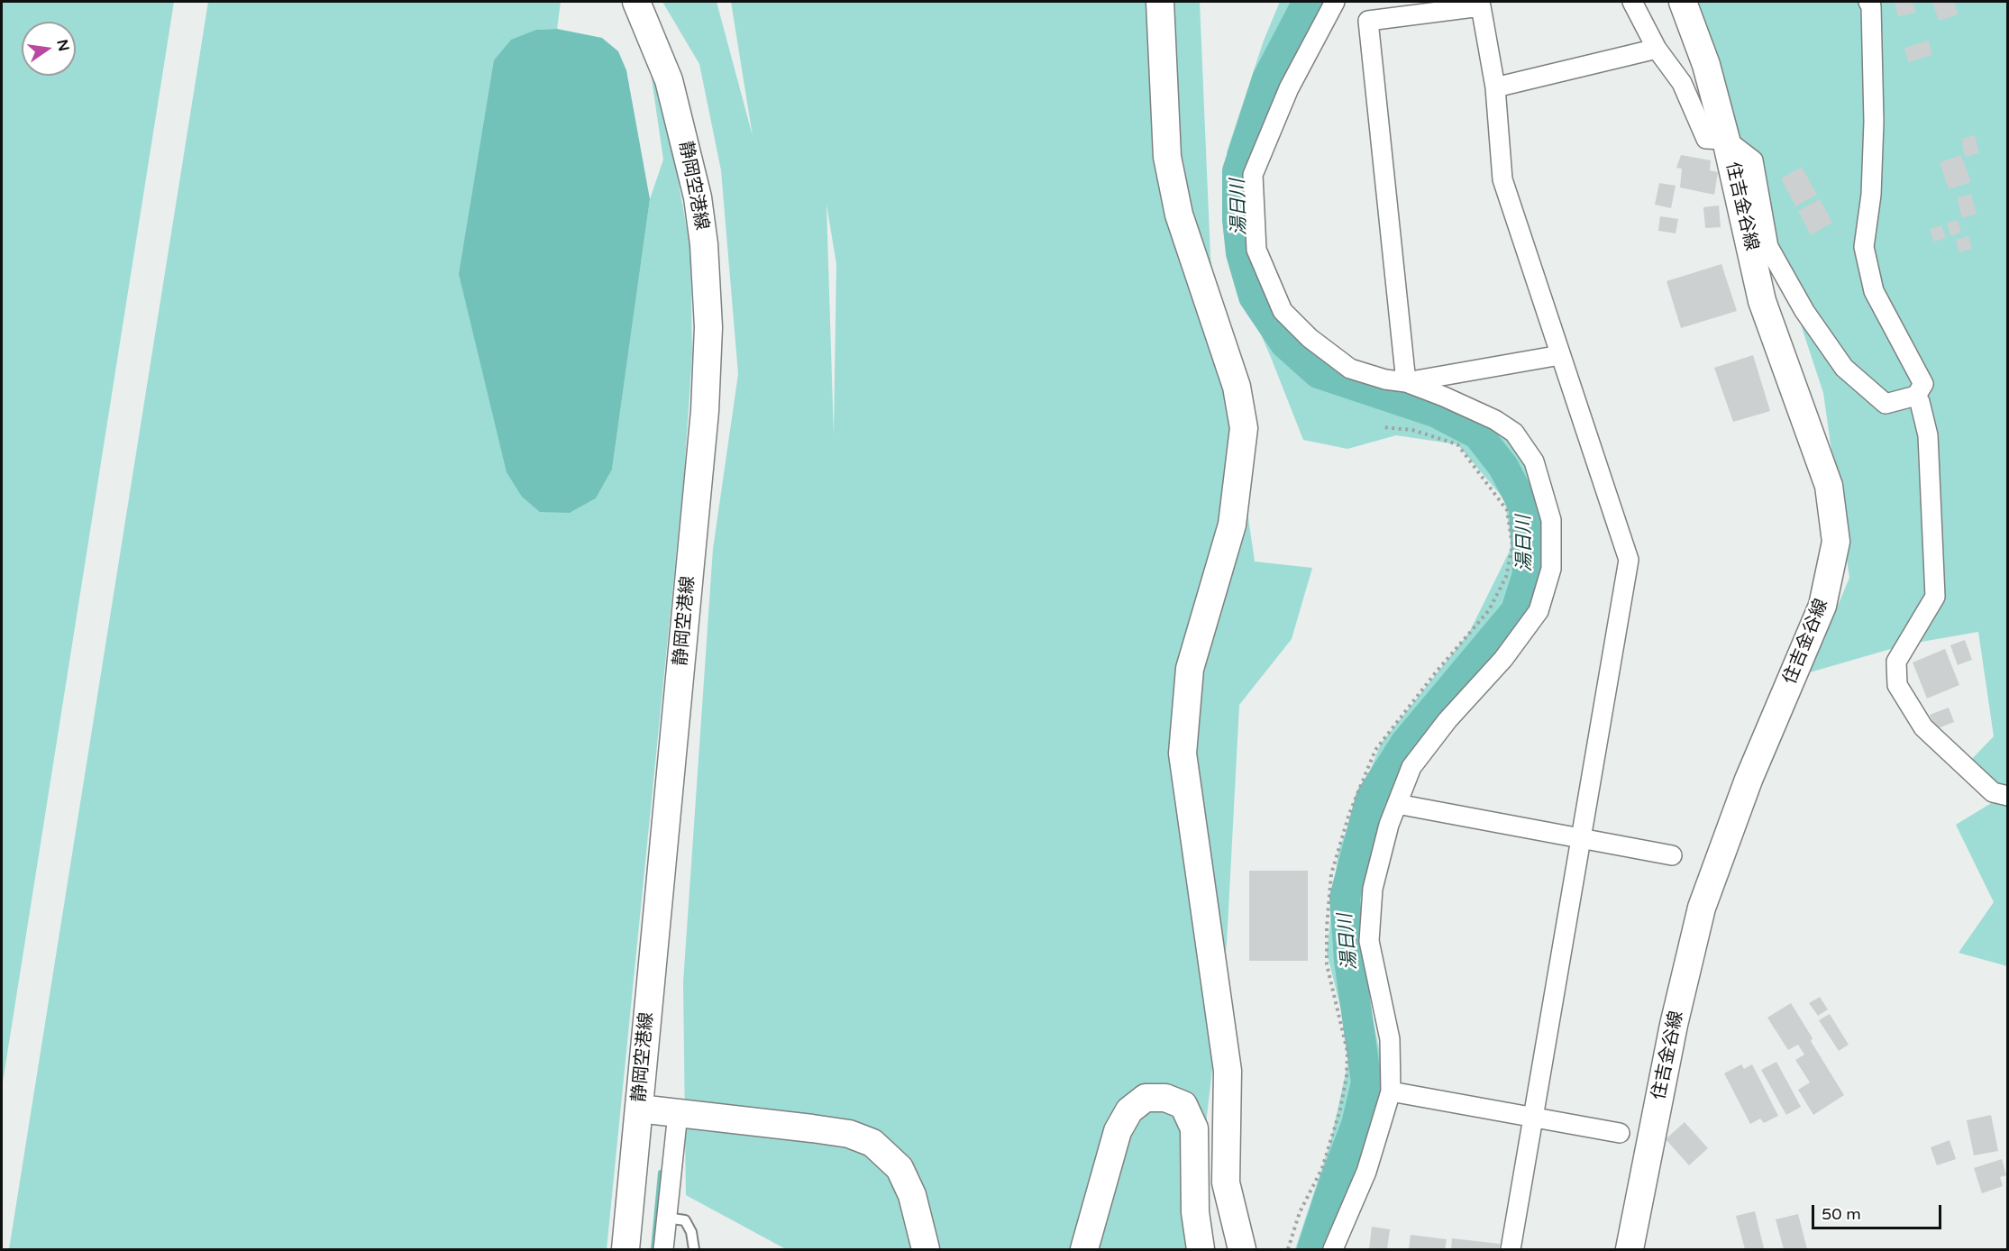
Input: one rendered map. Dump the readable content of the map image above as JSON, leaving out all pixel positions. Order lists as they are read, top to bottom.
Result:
{
  "streets": {
    "main road": ["静岡空港線", "住吉金谷線"]
  },
  "water": ["湯日川"],
  "scale_bar": "50 m",
  "north": "right"
}
